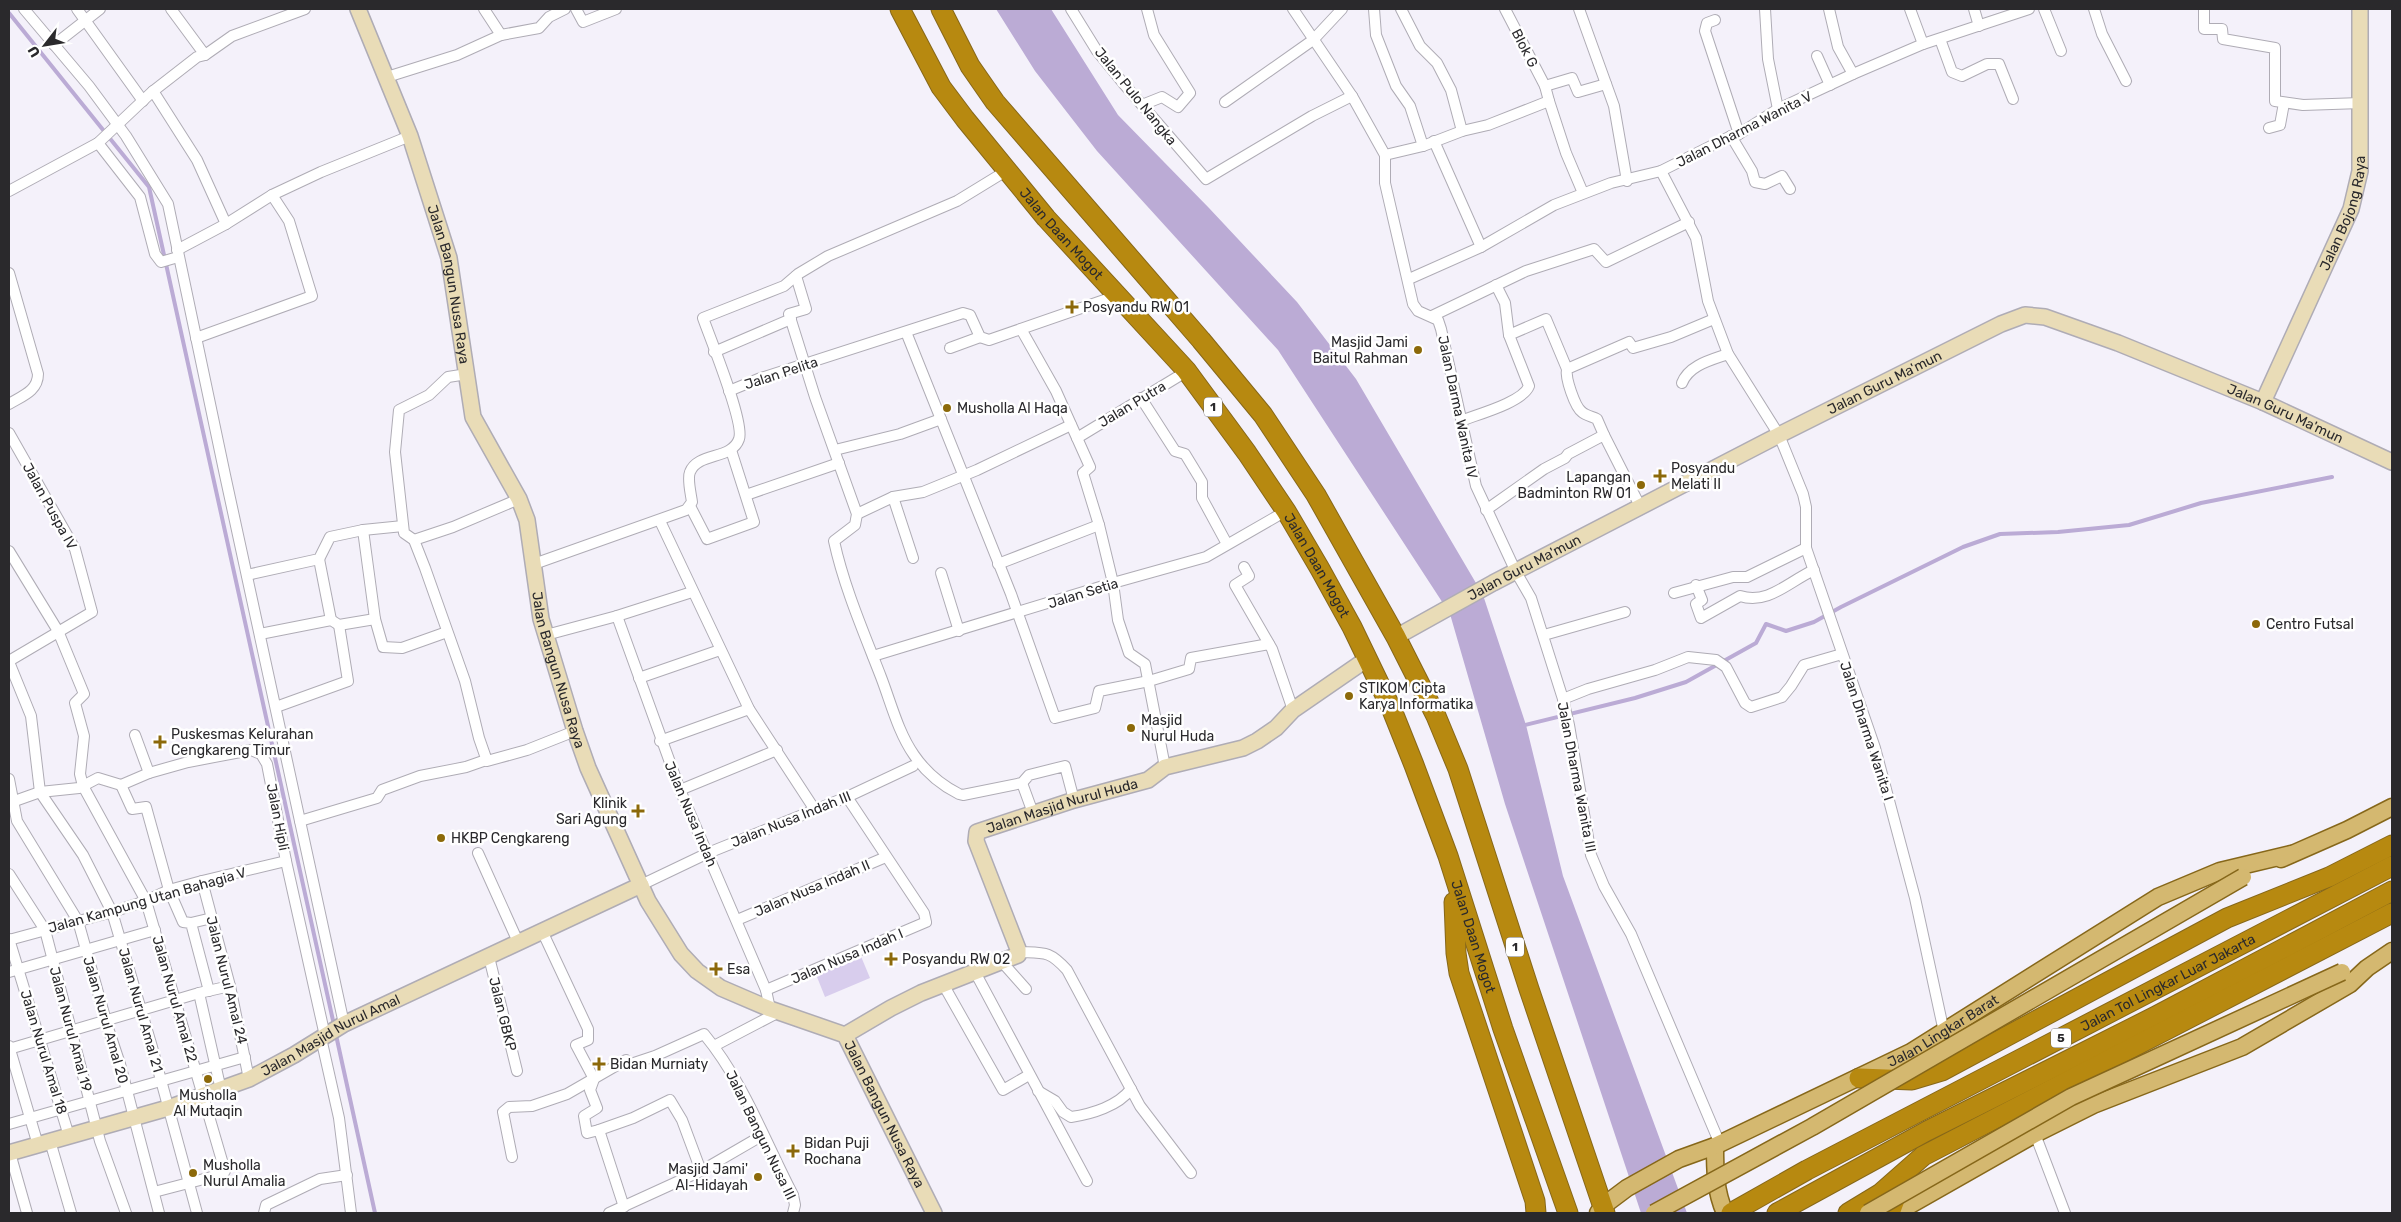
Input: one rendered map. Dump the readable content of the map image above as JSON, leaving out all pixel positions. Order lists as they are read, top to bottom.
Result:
{
  "streets": {
    "highway": [
      "Jalan Daan Mogot",
      "1",
      "Jalan Tol Lingkar Luar Jakarta",
      "5"
    ],
    "main road": ["Jalan Lingkar Barat"],
    "street": [
      "Blok G",
      "Jalan Pulo Nangka",
      "Jalan Dharma Wanita V",
      "Jalan Bojong Raya",
      "Jalan Bangun Nusa Raya",
      "Jalan Pelita",
      "Jalan Guru Ma'mun",
      "Jalan Putra",
      "Jalan Darma Wanita IV",
      "Jalan Puspa IV",
      "Jalan Setia",
      "Jalan Dharma Wanita I",
      "Jalan Dharma Wanita III",
      "Jalan Masjid Nurul Huda",
      "Jalan Nusa Indah",
      "Jalan Hipli",
      "Jalan Nusa Indah III",
      "Jalan Nusa Indah II",
      "Jalan Kampung Utan Bahagia V",
      "Jalan Nusa Indah I",
      "Jalan Nurul Amal 24",
      "Jalan Nurul Amal 22",
      "Jalan Nurul Amal 21",
      "Jalan GBKP",
      "Jalan Nurul Amal 20",
      "Jalan Nurul Amal 19",
      "Jalan Masjid Nurul Amal",
      "Jalan Nurul Amal 18",
      "Jalan Bangun Nusa III"
    ]
  },
  "crossings": [
    ["Blok G", "Jalan Dharma Wanita V"],
    ["Jalan Dharma Wanita V", "Jalan Darma Wanita IV"],
    ["Jalan Dharma Wanita V", "Jalan Dharma Wanita I"],
    ["Jalan Bojong Raya", "Jalan Guru Ma'mun"],
    ["Jalan Daan Mogot", "Jalan Putra"],
    ["Jalan Daan Mogot", "Jalan Setia"],
    ["Jalan Daan Mogot", "Jalan Masjid Nurul Huda"],
    ["Jalan Bangun Nusa Raya", "Jalan Nusa Indah"],
    ["Jalan Bangun Nusa Raya", "Jalan Nusa Indah III"],
    ["Jalan Bangun Nusa Raya", "Jalan Masjid Nurul Amal"],
    ["Jalan Guru Ma'mun", "1"],
    ["Jalan Guru Ma'mun", "Jalan Darma Wanita IV"],
    ["Jalan Guru Ma'mun", "Jalan Dharma Wanita I"],
    ["Jalan Guru Ma'mun", "Jalan Dharma Wanita III"],
    ["1", "Jalan Lingkar Barat"],
    ["Jalan Darma Wanita IV", "Jalan Dharma Wanita III"],
    ["Jalan Dharma Wanita I", "Jalan Lingkar Barat"],
    ["Jalan Dharma Wanita III", "Jalan Lingkar Barat"],
    ["Jalan Nusa Indah", "Jalan Nusa Indah III"],
    ["Jalan Nusa Indah", "Jalan Nusa Indah II"],
    ["Jalan Nusa Indah", "Jalan Nusa Indah I"],
    ["Jalan Hipli", "Jalan Kampung Utan Bahagia V"],
    ["Jalan Hipli", "Jalan Masjid Nurul Amal"],
    ["Jalan Nusa Indah III", "Jalan Masjid Nurul Amal"],
    ["Jalan Nusa Indah II", "Jalan Nusa Indah I"],
    ["Jalan Kampung Utan Bahagia V", "Jalan Nurul Amal 24"],
    ["Jalan Kampung Utan Bahagia V", "Jalan Nurul Amal 22"],
    ["Jalan Kampung Utan Bahagia V", "Jalan Nurul Amal 21"],
    ["Jalan Kampung Utan Bahagia V", "Jalan Nurul Amal 20"],
    ["Jalan Kampung Utan Bahagia V", "Jalan Nurul Amal 19"],
    ["Jalan Kampung Utan Bahagia V", "Jalan Nurul Amal 18"],
    ["Jalan Nurul Amal 24", "Jalan Masjid Nurul Amal"],
    ["Jalan Nurul Amal 22", "Jalan Nurul Amal 21"],
    ["Jalan Nurul Amal 22", "Jalan Masjid Nurul Amal"],
    ["Jalan Nurul Amal 21", "Jalan Masjid Nurul Amal"],
    ["Jalan GBKP", "Jalan Masjid Nurul Amal"],
    ["Jalan Nurul Amal 20", "Jalan Masjid Nurul Amal"],
    ["Jalan Nurul Amal 19", "Jalan Masjid Nurul Amal"],
    ["Jalan Masjid Nurul Amal", "Jalan Nurul Amal 18"]
  ],
  "places": {
    "health": [
      "Posyandu RW 01",
      "Posyandu Melati II",
      "Puskesmas Kelurahan Cengkareng Timur",
      "Klinik Sari Agung",
      "Posyandu RW 02",
      "Esa",
      "Bidan Murniaty",
      "Bidan Puji Rochana"
    ],
    "other": [
      "Masjid Jami Baitul Rahman",
      "Musholla Al Haqa",
      "Lapangan Badminton RW 01",
      "Centro Futsal",
      "STIKOM Cipta Karya Informatika",
      "Masjid Nurul Huda",
      "HKBP Cengkareng",
      "Musholla Al Mutaqin",
      "Musholla Nurul Amalia",
      "Masjid Jami' Al-Hidayah"
    ]
  },
  "north": "bottom left"
}
